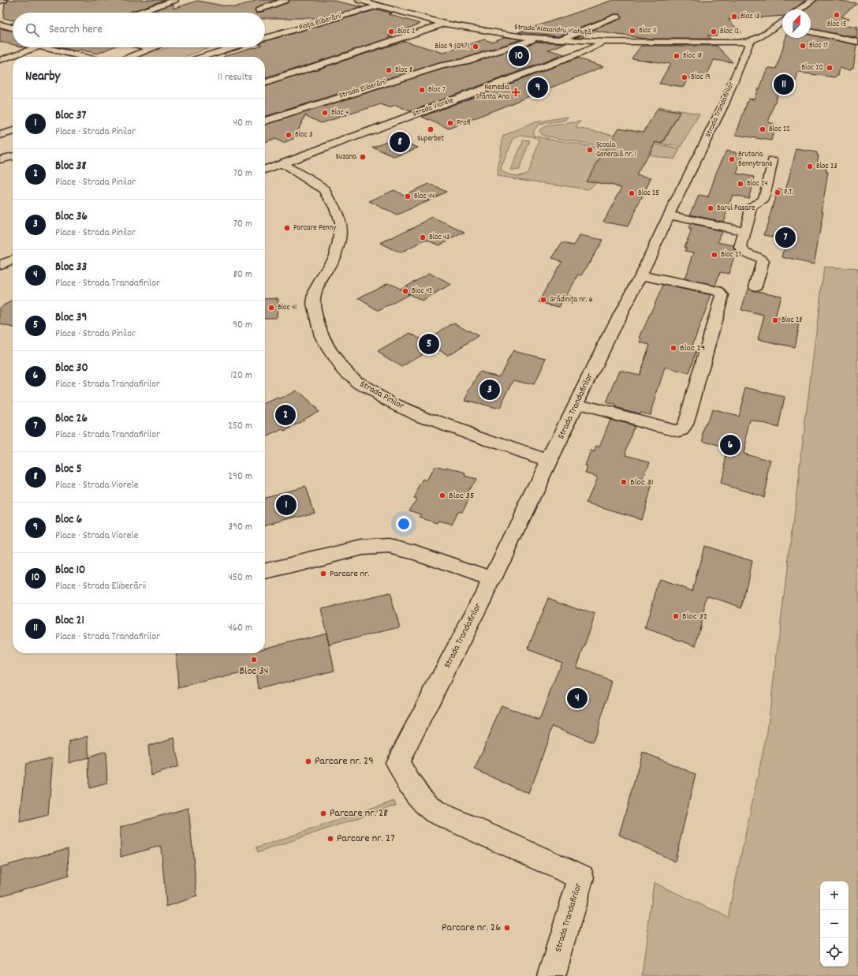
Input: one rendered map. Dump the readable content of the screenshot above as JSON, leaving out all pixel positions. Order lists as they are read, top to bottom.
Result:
{
  "streets": {
    "street": [
      "Piața Eliberării",
      "Strada Alexandru Vlahuță",
      "Strada Eliberării",
      "Strada Viorele",
      "Strada Trandafirilor",
      "Strada Pinilor"
    ]
  },
  "crossings": [
    ["Piața Eliberării", "Strada Alexandru Vlahuță"],
    ["Strada Alexandru Vlahuță", "Strada Eliberării"],
    ["Strada Alexandru Vlahuță", "Strada Viorele"],
    ["Strada Alexandru Vlahuță", "Strada Trandafirilor"],
    ["Strada Viorele", "Strada Pinilor"],
    ["Strada Trandafirilor", "Strada Pinilor"]
  ],
  "places": {
    "other": [
      "Bloc 15",
      "Bloc 13",
      "Bloc 11",
      "Bloc 2",
      "Bloc 12",
      "Bloc 17",
      "Bloc 9 (G9?)",
      "Bloc 18",
      "Bloc 20",
      "Bloc 8",
      "Bloc 19",
      "Bloc 7",
      "Bloc 4",
      "Profi",
      "Superbet",
      "Bloc 22",
      "Bloc 3",
      "Școala Generală nr. 1",
      "Suzana",
      "Brutaria Bennytrans",
      "Bloc 23",
      "Bloc 24",
      "P.T.",
      "Bloc 25",
      "Bloc 44",
      "Barul Pasare",
      "Parcare Penny",
      "Bloc 43",
      "Bloc 27",
      "Bloc 42",
      "Grădinița nr. 6",
      "Bloc 41",
      "Bloc 28",
      "Bloc 29",
      "Bloc 31",
      "Bloc 35",
      "Parcare nr.",
      "Bloc 32",
      "Bloc 34",
      "Parcare nr. 29",
      "Parcare nr. 28",
      "Parcare nr. 27",
      "Parcare nr. 26"
    ],
    "health": ["Remedia Sfânta Ana"]
  },
  "north": "top right",
  "page": {
    "search": "Search here",
    "pins": [
      "10",
      "11",
      "9",
      "8",
      "7",
      "5",
      "3",
      "2",
      "6",
      "1",
      "4"
    ],
    "heading": ["Nearby", "11 results"],
    "list": [
      {
        "mark": "1",
        "name": "Bloc 37",
        "note": "Place · Strada Pinilor",
        "value": "40 m"
      },
      {
        "mark": "2",
        "name": "Bloc 38",
        "note": "Place · Strada Pinilor",
        "value": "70 m"
      },
      {
        "mark": "3",
        "name": "Bloc 36",
        "note": "Place · Strada Pinilor",
        "value": "70 m"
      },
      {
        "mark": "4",
        "name": "Bloc 33",
        "note": "Place · Strada Trandafirilor",
        "value": "80 m"
      },
      {
        "mark": "5",
        "name": "Bloc 39",
        "note": "Place · Strada Pinilor",
        "value": "90 m"
      },
      {
        "mark": "6",
        "name": "Bloc 30",
        "note": "Place · Strada Trandafirilor",
        "value": "120 m"
      },
      {
        "mark": "7",
        "name": "Bloc 26",
        "note": "Place · Strada Trandafirilor",
        "value": "250 m"
      },
      {
        "mark": "8",
        "name": "Bloc 5",
        "note": "Place · Strada Viorele",
        "value": "290 m"
      },
      {
        "mark": "9",
        "name": "Bloc 6",
        "note": "Place · Strada Viorele",
        "value": "390 m"
      },
      {
        "mark": "10",
        "name": "Bloc 10",
        "note": "Place · Strada Eliberării",
        "value": "450 m"
      },
      {
        "mark": "11",
        "name": "Bloc 21",
        "note": "Place · Strada Trandafirilor",
        "value": "460 m"
      }
    ],
    "map_buttons": ["+", "−"]
  }
}
